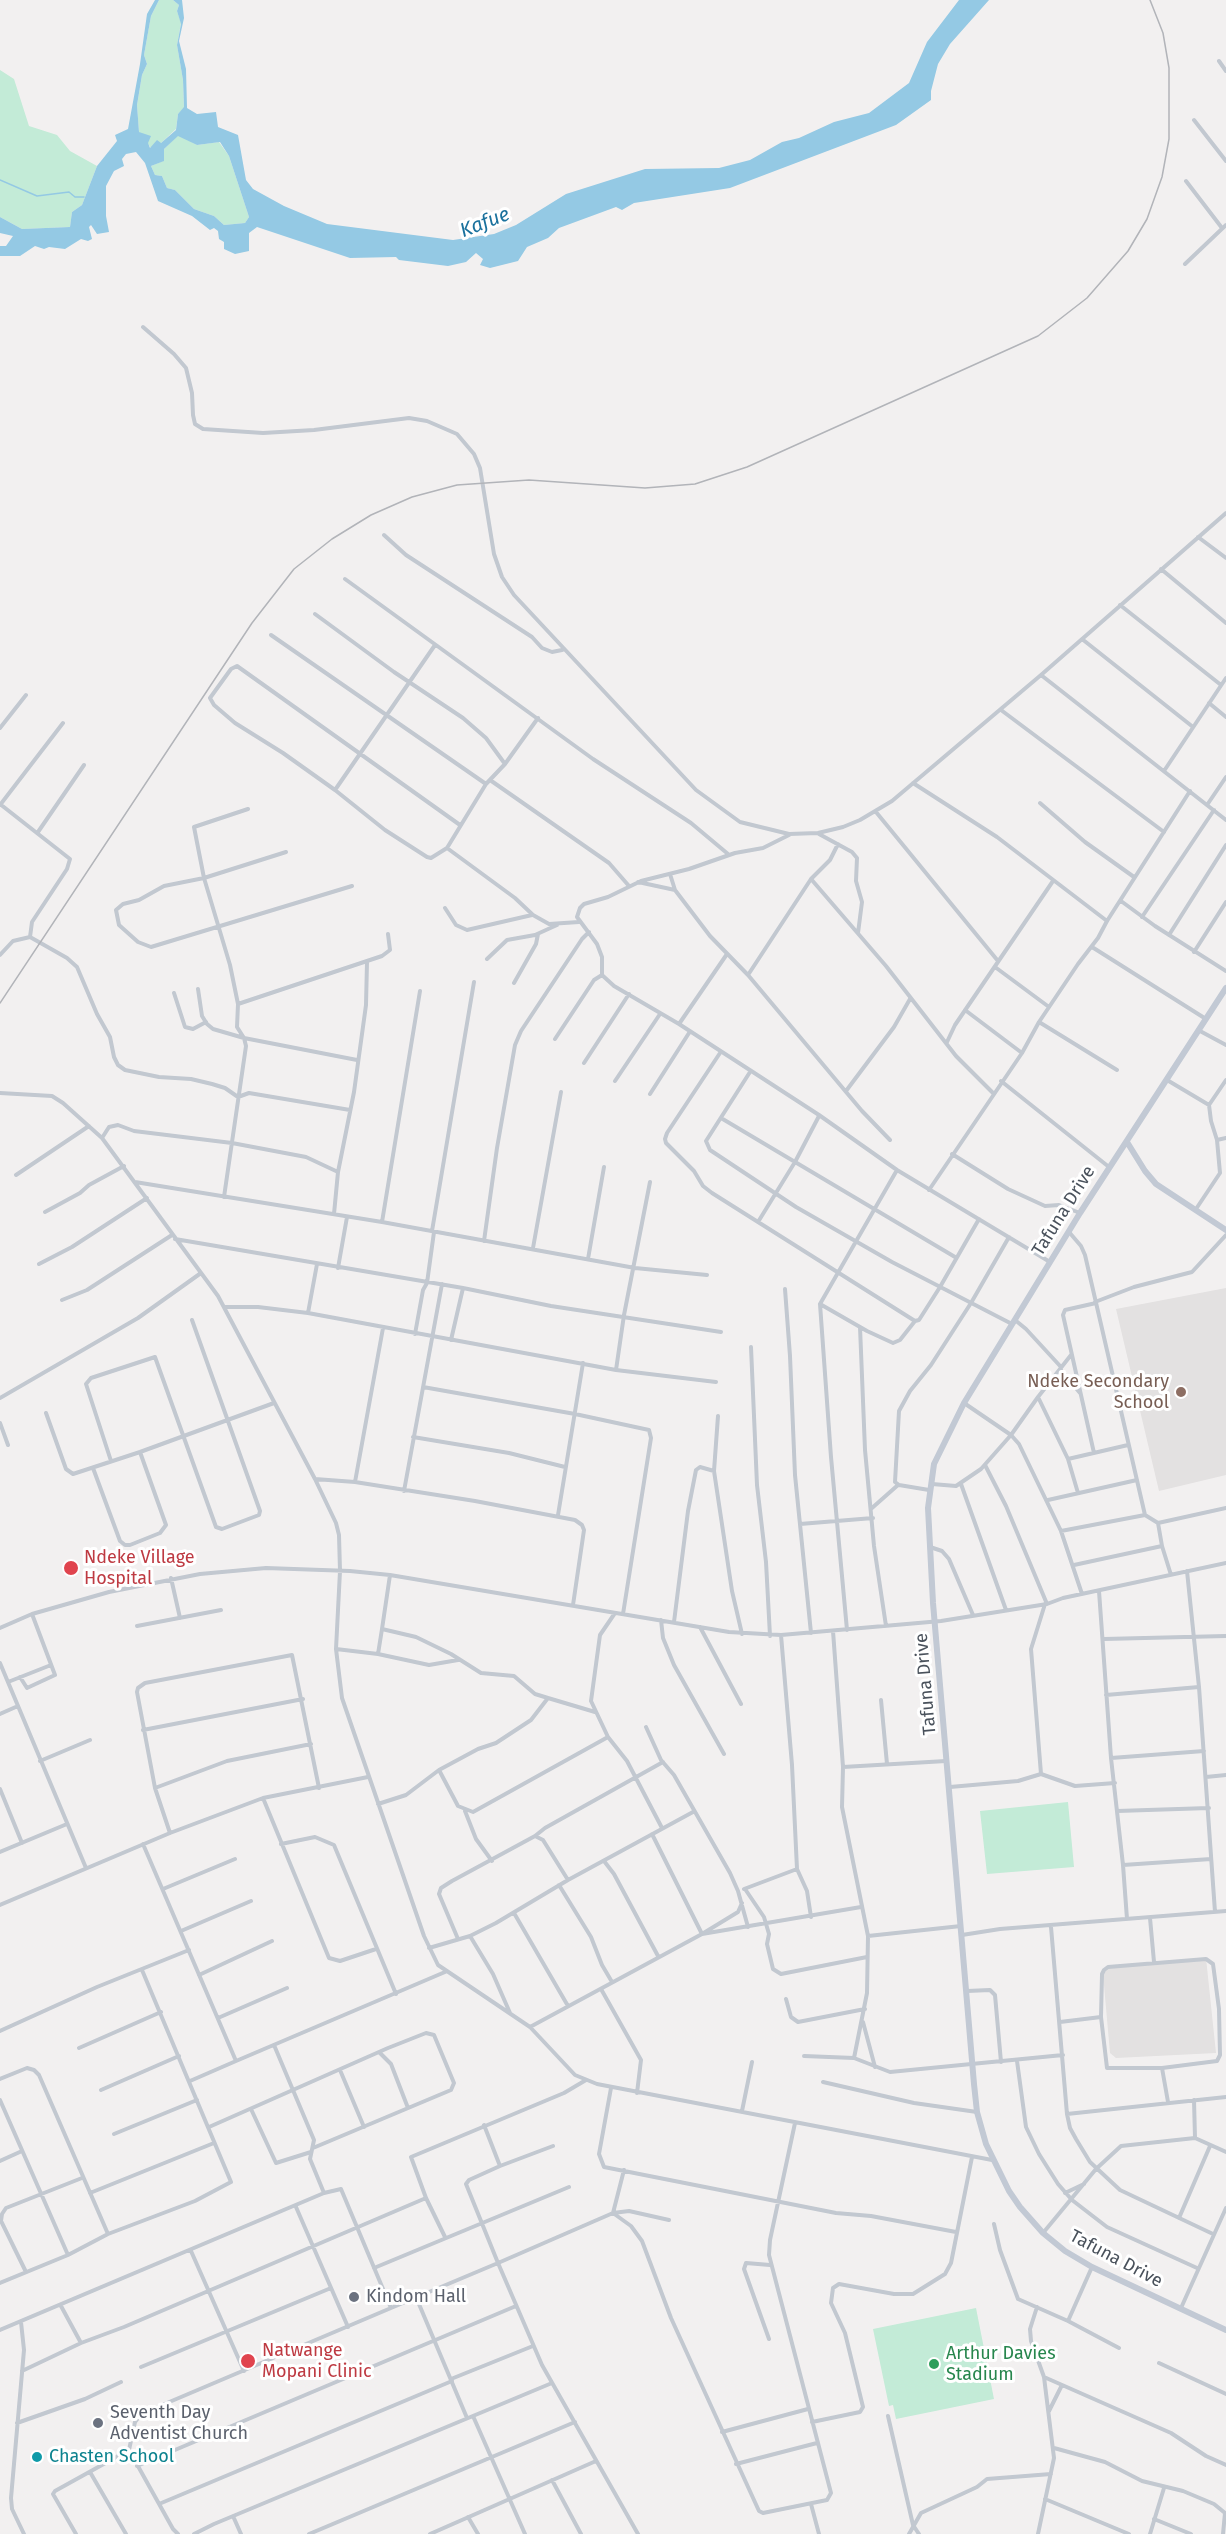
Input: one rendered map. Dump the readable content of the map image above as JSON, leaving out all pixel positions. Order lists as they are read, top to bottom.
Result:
{
  "streets": {
    "main road": ["Tafuna Drive"]
  },
  "water": ["Kafue"],
  "places": [
    "Ndeke Secondary School",
    "Ndeke Village Hospital",
    "Kindom Hall",
    "Natwange Mopani Clinic",
    "Arthur Davies Stadium",
    "Seventh Day Adventist Church",
    "Chasten School"
  ]
}
